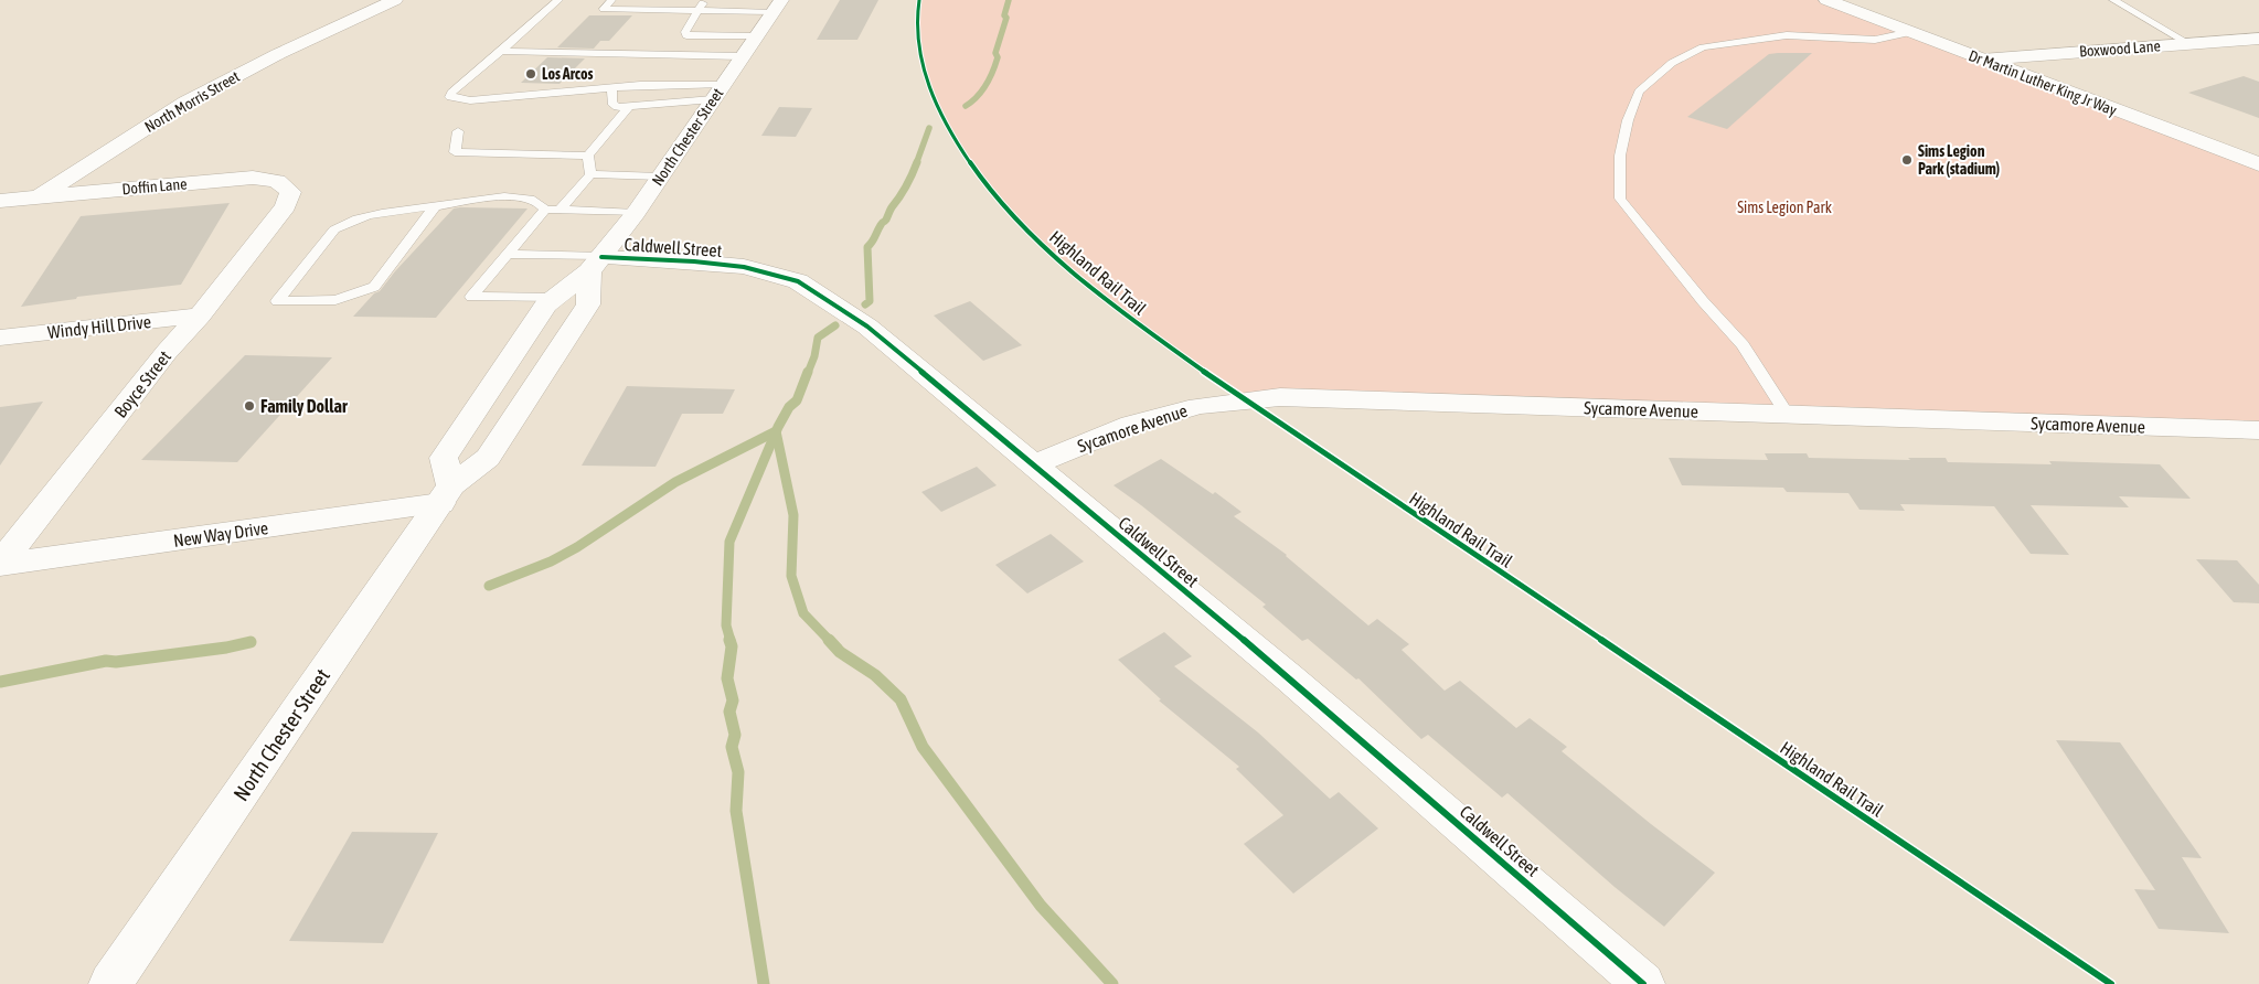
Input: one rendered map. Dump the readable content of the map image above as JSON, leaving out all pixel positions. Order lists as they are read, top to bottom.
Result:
{
  "streets": {
    "street": [
      "Boxwood Lane",
      "Dr Martin Luther King Jr Way",
      "North Morris Street",
      "North Chester Street",
      "Doffin Lane",
      "Caldwell Street",
      "Windy Hill Drive",
      "Boyce Street",
      "Sycamore Avenue",
      "New Way Drive"
    ],
    "cycle path": ["Highland Rail Trail"]
  },
  "crossings": [
    ["Boxwood Lane", "Dr Martin Luther King Jr Way"],
    ["North Morris Street", "Doffin Lane"],
    ["North Chester Street", "Caldwell Street"],
    ["North Chester Street", "New Way Drive"],
    ["Doffin Lane", "Boyce Street"],
    ["Caldwell Street", "Sycamore Avenue"],
    ["Windy Hill Drive", "Boyce Street"],
    ["Boyce Street", "New Way Drive"]
  ],
  "parks": ["Sims Legion Park"],
  "places": ["Los Arcos", "Sims Legion Park (stadium)", "Family Dollar"]
}
